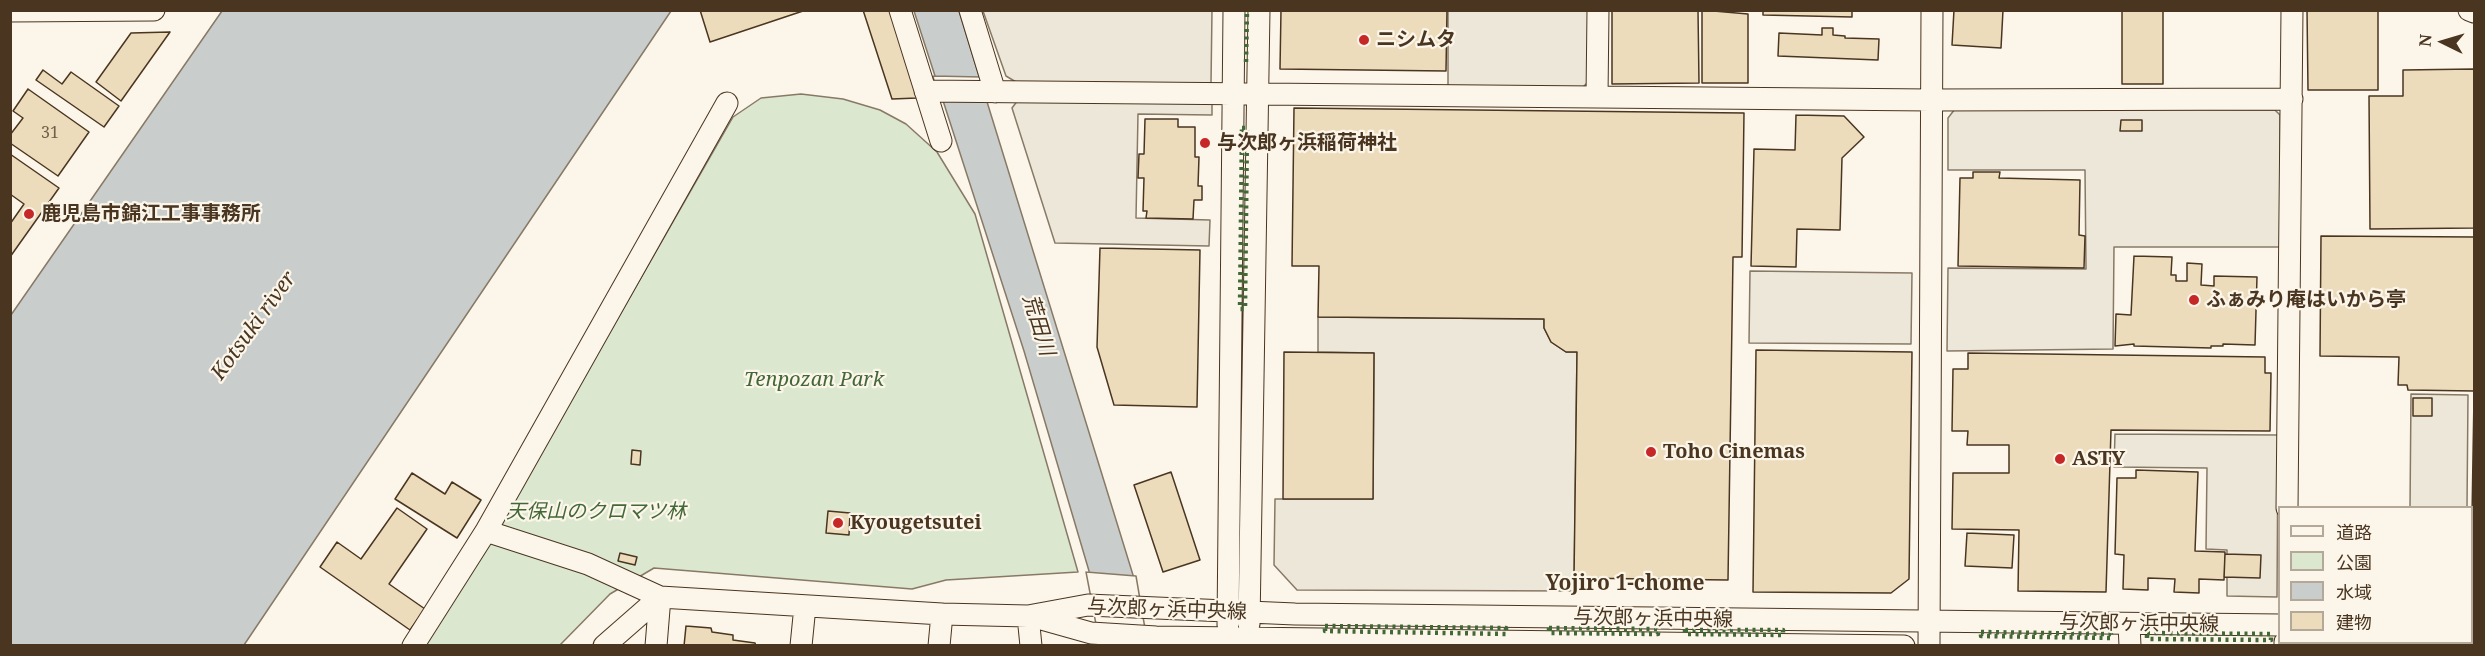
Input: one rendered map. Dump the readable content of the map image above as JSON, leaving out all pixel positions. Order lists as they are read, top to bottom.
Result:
{
  "streets": {
    "street": ["与次郎ヶ浜中央線"]
  },
  "districts": ["Yojiro 1-chome"],
  "water": ["荒田川", "Kotsuki river"],
  "parks": ["Tenpozan Park", "天保山のクロマツ林"],
  "places": [
    "ニシムタ",
    "与次郎ヶ浜稲荷神社",
    "鹿児島市錦江工事事務所",
    "ふぁみり庵はいから亭",
    "Toho Cinemas",
    "ASTY",
    "Kyougetsutei"
  ],
  "house_numbers": ["31"],
  "legend": [
    "道路",
    "公園",
    "水域",
    "建物"
  ],
  "north": "left"
}
